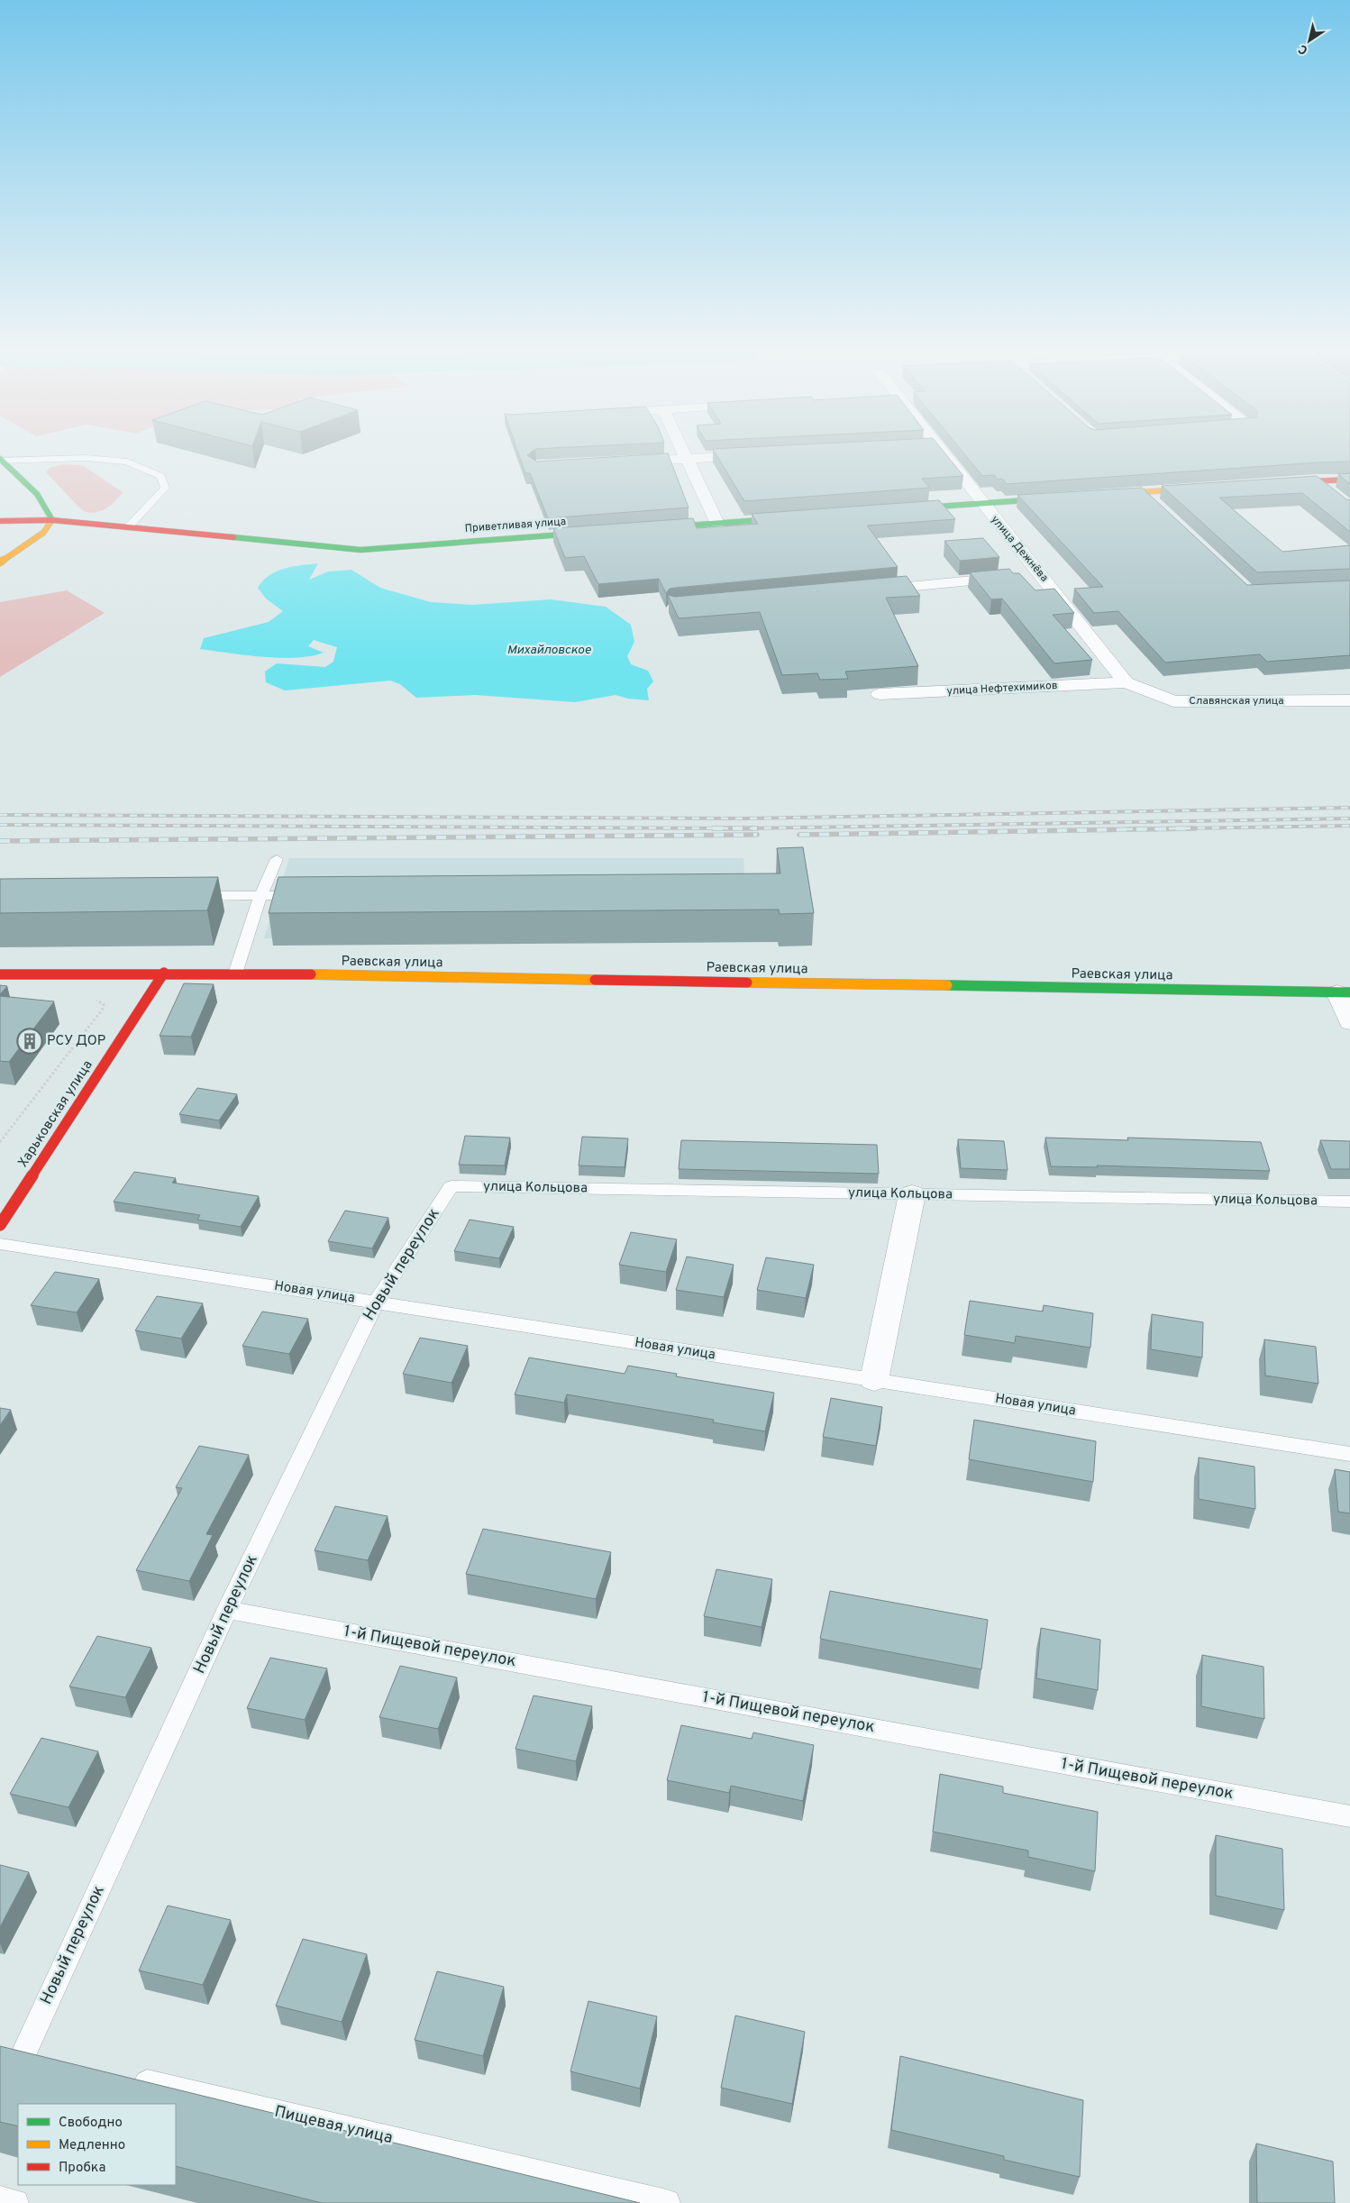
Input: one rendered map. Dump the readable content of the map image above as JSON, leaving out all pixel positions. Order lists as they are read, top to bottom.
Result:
{
  "streets": {
    "street": [
      "Приветливая улица",
      "улица Дежнёва",
      "улица Нефтехимиков",
      "Славянская улица",
      "Раевская улица",
      "Харьковская улица"
    ],
    "lane": [
      "улица Кольцова",
      "Новый переулок",
      "Новая улица",
      "1-й Пищевой переулок",
      "Пищевая улица"
    ]
  },
  "crossings": [
    ["улица Дежнёва", "улица Нефтехимиков"],
    ["улица Дежнёва", "Славянская улица"],
    ["улица Нефтехимиков", "Славянская улица"],
    ["Раевская улица", "Харьковская улица"],
    ["улица Кольцова", "Новый переулок"],
    ["Новый переулок", "Новая улица"],
    ["Новый переулок", "1-й Пищевой переулок"]
  ],
  "water": ["Михайловское"],
  "places": {
    "building": ["РСУ ДОР"]
  },
  "legend": ["Свободно", "Медленно", "Пробка"],
  "north": "bottom left"
}
